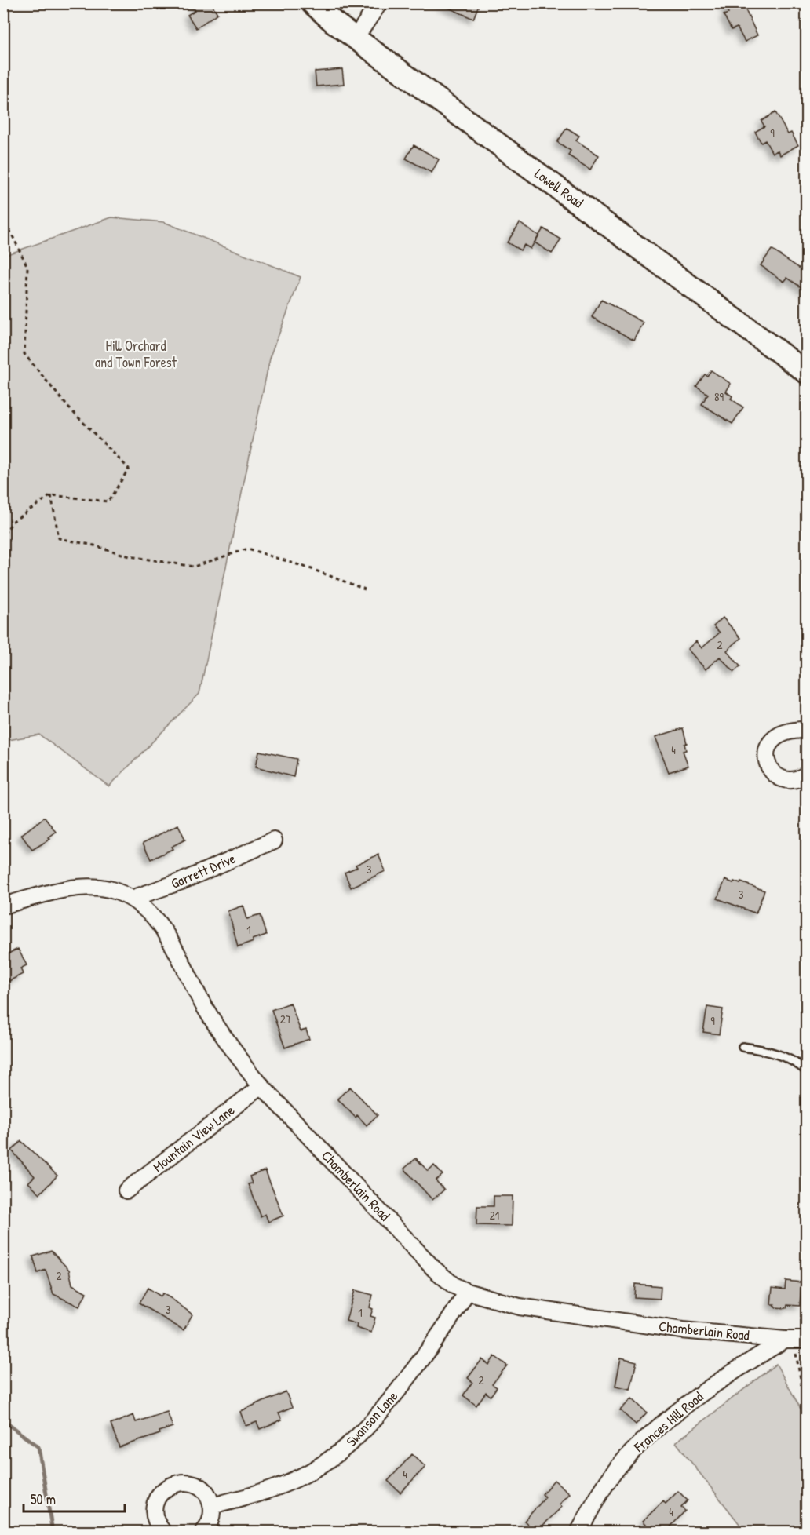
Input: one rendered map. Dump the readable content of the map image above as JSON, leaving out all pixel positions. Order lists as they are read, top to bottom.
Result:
{
  "streets": {
    "street": [
      "Lowell Road",
      "Garrett Drive",
      "Mountain View Lane",
      "Chamberlain Road",
      "Swanson Lane",
      "Frances Hill Road"
    ]
  },
  "crossings": [
    ["Garrett Drive", "Chamberlain Road"],
    ["Mountain View Lane", "Chamberlain Road"],
    ["Chamberlain Road", "Swanson Lane"],
    ["Chamberlain Road", "Frances Hill Road"]
  ],
  "parks": ["Hill Orchard and Town Forest"],
  "house_numbers": [
    "9",
    "89",
    "2",
    "4",
    "3",
    "3",
    "1",
    "27",
    "9",
    "21",
    "2",
    "3",
    "1",
    "2",
    "4",
    "4"
  ],
  "scale_bar": "50 m"
}
